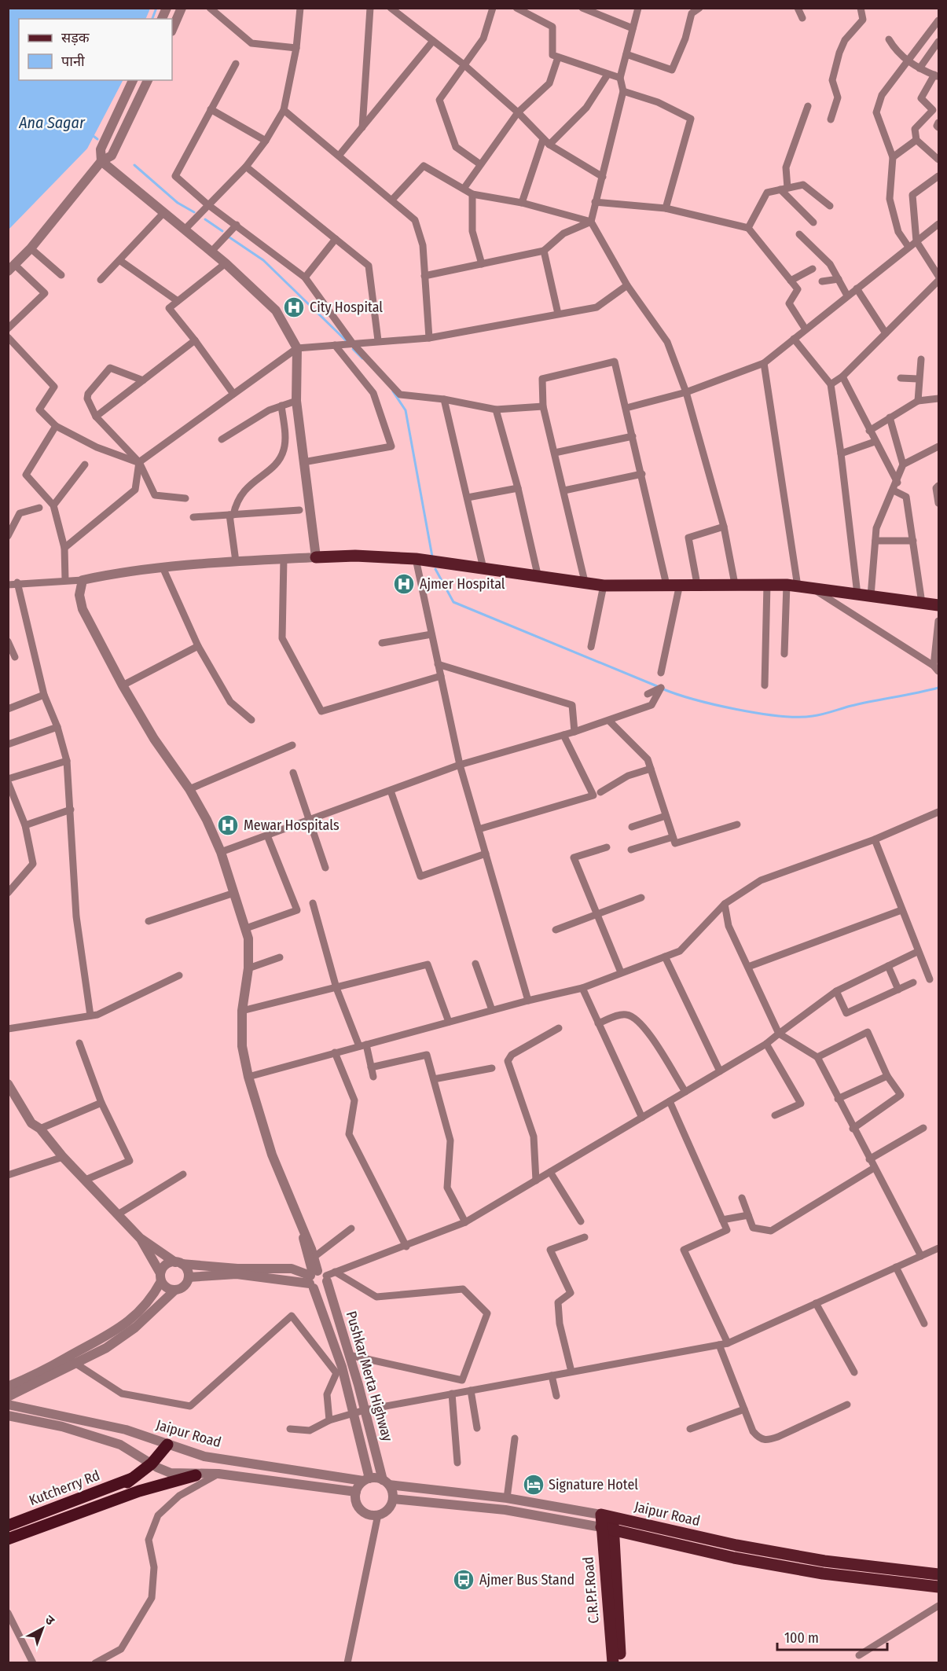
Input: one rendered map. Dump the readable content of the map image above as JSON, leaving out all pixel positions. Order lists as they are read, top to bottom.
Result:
{
  "streets": {
    "highway": ["Kutcherry Rd"],
    "main road": ["Jaipur Road", "C.R.P.F.Road"],
    "street": ["Pushkar Merta Highway"]
  },
  "crossings": [
    ["Pushkar Merta Highway", "Jaipur Road"],
    ["Jaipur Road", "C.R.P.F.Road"]
  ],
  "water": ["Ana Sagar"],
  "places": {
    "hospital": ["City Hospital", "Ajmer Hospital", "Mewar Hospitals"],
    "hotel": ["Signature Hotel"],
    "bus stop": ["Ajmer Bus Stand"]
  },
  "legend": ["सड़क", "पानी"],
  "scale_bar": "100 m",
  "north": "top right"
}
